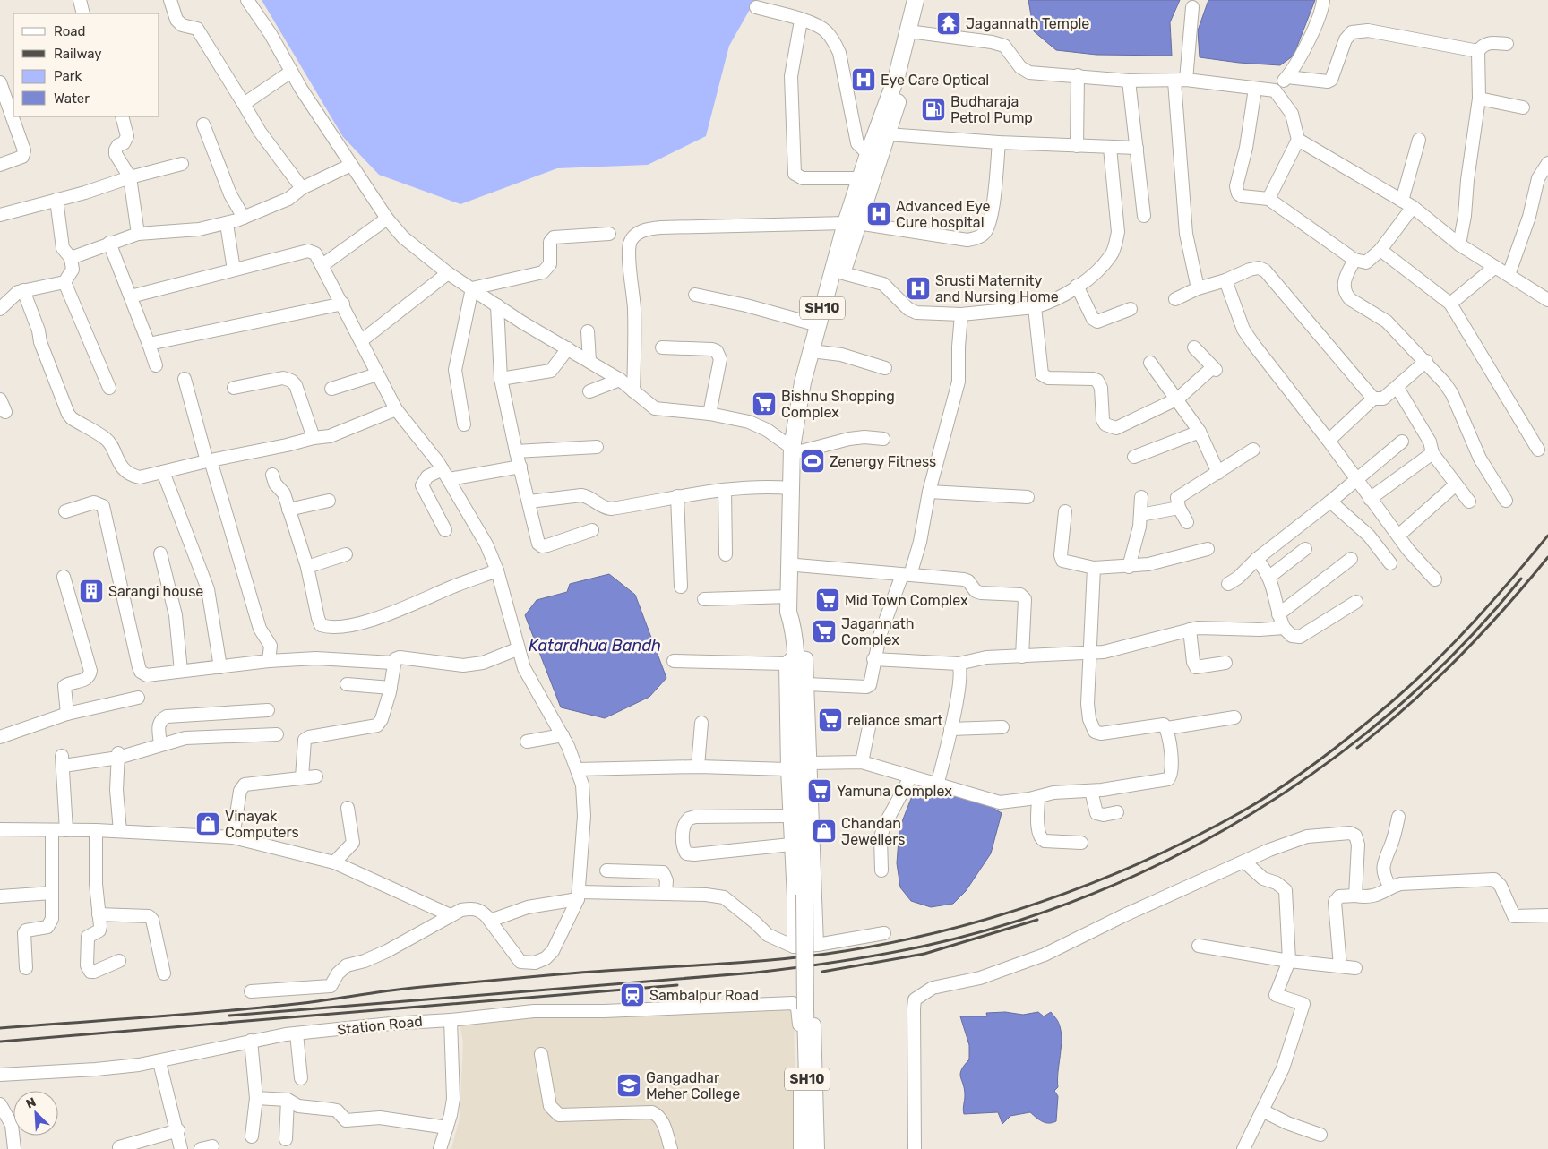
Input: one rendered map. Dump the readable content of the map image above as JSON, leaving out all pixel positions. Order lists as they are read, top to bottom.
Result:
{
  "streets": {
    "main road": ["SH10"],
    "street": ["Station Road"]
  },
  "water": ["Katardhua Bandh"],
  "places": {
    "temple": ["Jagannath Temple"],
    "hospital": ["Eye Care Optical", "Advanced Eye Cure hospital", "Srusti Maternity and Nursing Home"],
    "fuel station": ["Budharaja Petrol Pump"],
    "supermarket": [
      "Bishnu Shopping Complex",
      "Mid Town Complex",
      "Jagannath Complex",
      "reliance smart",
      "Yamuna Complex"
    ],
    "sports": ["Zenergy Fitness"],
    "building": ["Sarangi house"],
    "shop": ["Vinayak Computers", "Chandan Jewellers"],
    "station": ["Sambalpur Road"],
    "school or university": ["Gangadhar Meher College"]
  },
  "legend": [
    "Road",
    "Railway",
    "Park",
    "Water"
  ],
  "north": "top left"
}
